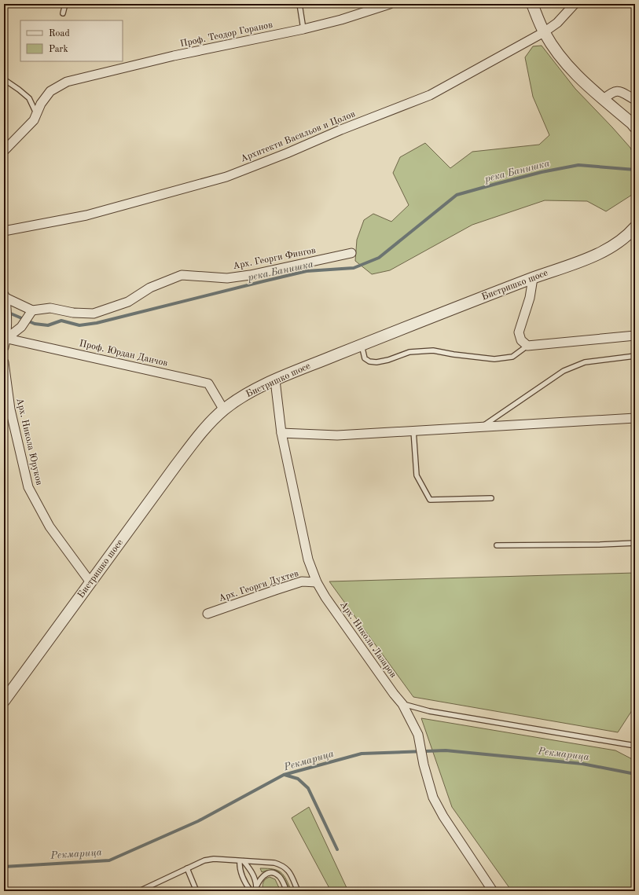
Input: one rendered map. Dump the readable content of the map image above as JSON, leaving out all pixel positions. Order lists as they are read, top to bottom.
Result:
{
  "streets": {
    "street": [
      "Проф. Теодор Горанов",
      "Архитекти Васильов и Цолов",
      "Арх. Георги Фингов",
      "Бистришко шосе",
      "Проф. Юрдан Данчов",
      "Арх. Никола Юруков",
      "Арх. Георги Духтев",
      "Арх. Никола Лазаров"
    ]
  },
  "crossings": [
    ["Бистришко шосе", "Проф. Юрдан Данчов"],
    ["Бистришко шосе", "Арх. Никола Юруков"],
    ["Бистришко шосе", "Арх. Никола Лазаров"],
    ["Арх. Георги Духтев", "Арх. Никола Лазаров"]
  ],
  "water": ["река Банишка", "Рекмарица"],
  "legend": ["Road", "Park"]
}
